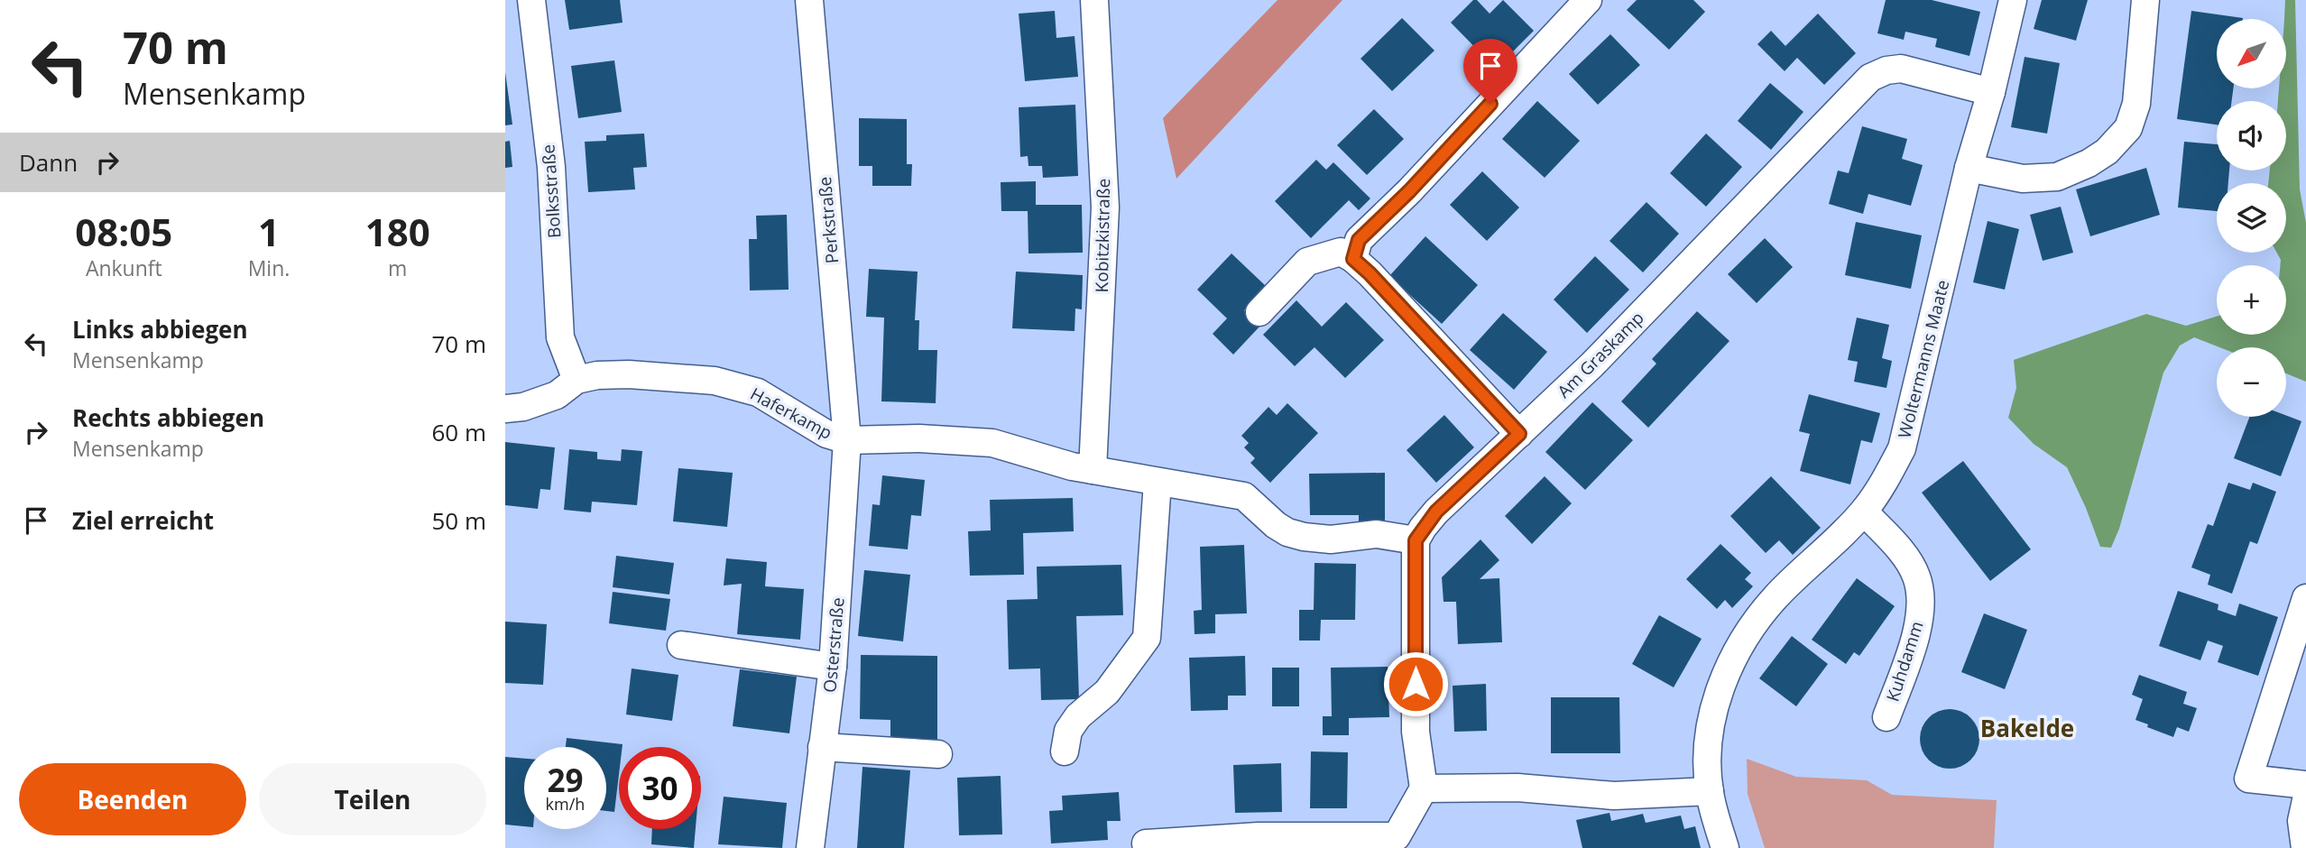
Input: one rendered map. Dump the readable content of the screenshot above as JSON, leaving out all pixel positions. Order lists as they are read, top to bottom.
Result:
{
  "streets": {
    "street": [
      "Bolksstraße",
      "Perkstraße",
      "Kobitzkistraße",
      "Am Graskamp",
      "Woltermanns Maate",
      "Haferkamp",
      "Osterstraße",
      "Kuhdamm"
    ]
  },
  "crossings": [
    ["Bolksstraße", "Haferkamp"],
    ["Perkstraße", "Haferkamp"],
    ["Perkstraße", "Osterstraße"],
    ["Kobitzkistraße", "Haferkamp"],
    ["Am Graskamp", "Woltermanns Maate"],
    ["Am Graskamp", "Haferkamp"],
    ["Woltermanns Maate", "Kuhdamm"],
    ["Haferkamp", "Osterstraße"]
  ],
  "districts": ["Bakelde"],
  "north": "bottom left",
  "page": {
    "turn": ["70 m", "Mensenkamp"],
    "map_buttons": ["+", "−"],
    "then": "Dann",
    "eta": [
      "08:05",
      "Ankunft",
      "1",
      "Min.",
      "180",
      "m"
    ],
    "list": [
      {
        "name": "Links abbiegen",
        "note": "Mensenkamp",
        "value": "70 m"
      },
      {
        "name": "Rechts abbiegen",
        "note": "Mensenkamp",
        "value": "60 m"
      },
      {
        "name": "Ziel erreicht",
        "value": "50 m"
      }
    ],
    "speed": "29 km/h",
    "limit": "30",
    "buttons": ["Beenden", "Teilen"]
  }
}
